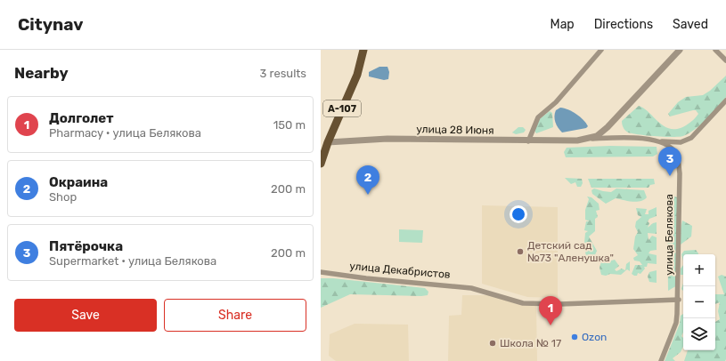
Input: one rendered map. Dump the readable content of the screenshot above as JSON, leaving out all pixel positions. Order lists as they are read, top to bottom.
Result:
{
  "streets": {
    "main road": ["А-107"],
    "street": ["улица 28 Июня", "улица Белякова", "улица Декабристов"]
  },
  "crossings": [
    ["А-107", "улица 28 Июня"],
    ["улица 28 Июня", "улица Белякова"],
    ["улица Белякова", "улица Декабристов"]
  ],
  "places": ["Детский сад №73 \"Аленушка\"", "Ozon", "Школа № 17"],
  "page": {
    "header": "Citynav",
    "nav": ["Map", "Directions", "Saved"],
    "heading": ["Nearby", "3 results"],
    "list": [
      {
        "mark": "1",
        "name": "Долголет",
        "note": "Pharmacy · улица Белякова",
        "value": "150 m"
      },
      {
        "mark": "2",
        "name": "Окраина",
        "note": "Shop",
        "value": "200 m"
      },
      {
        "mark": "3",
        "name": "Пятёрочка",
        "note": "Supermarket · улица Белякова",
        "value": "200 m"
      }
    ],
    "pins": ["3", "2", "1"],
    "map_buttons": ["+", "−"],
    "buttons": ["Save", "Share"]
  }
}
